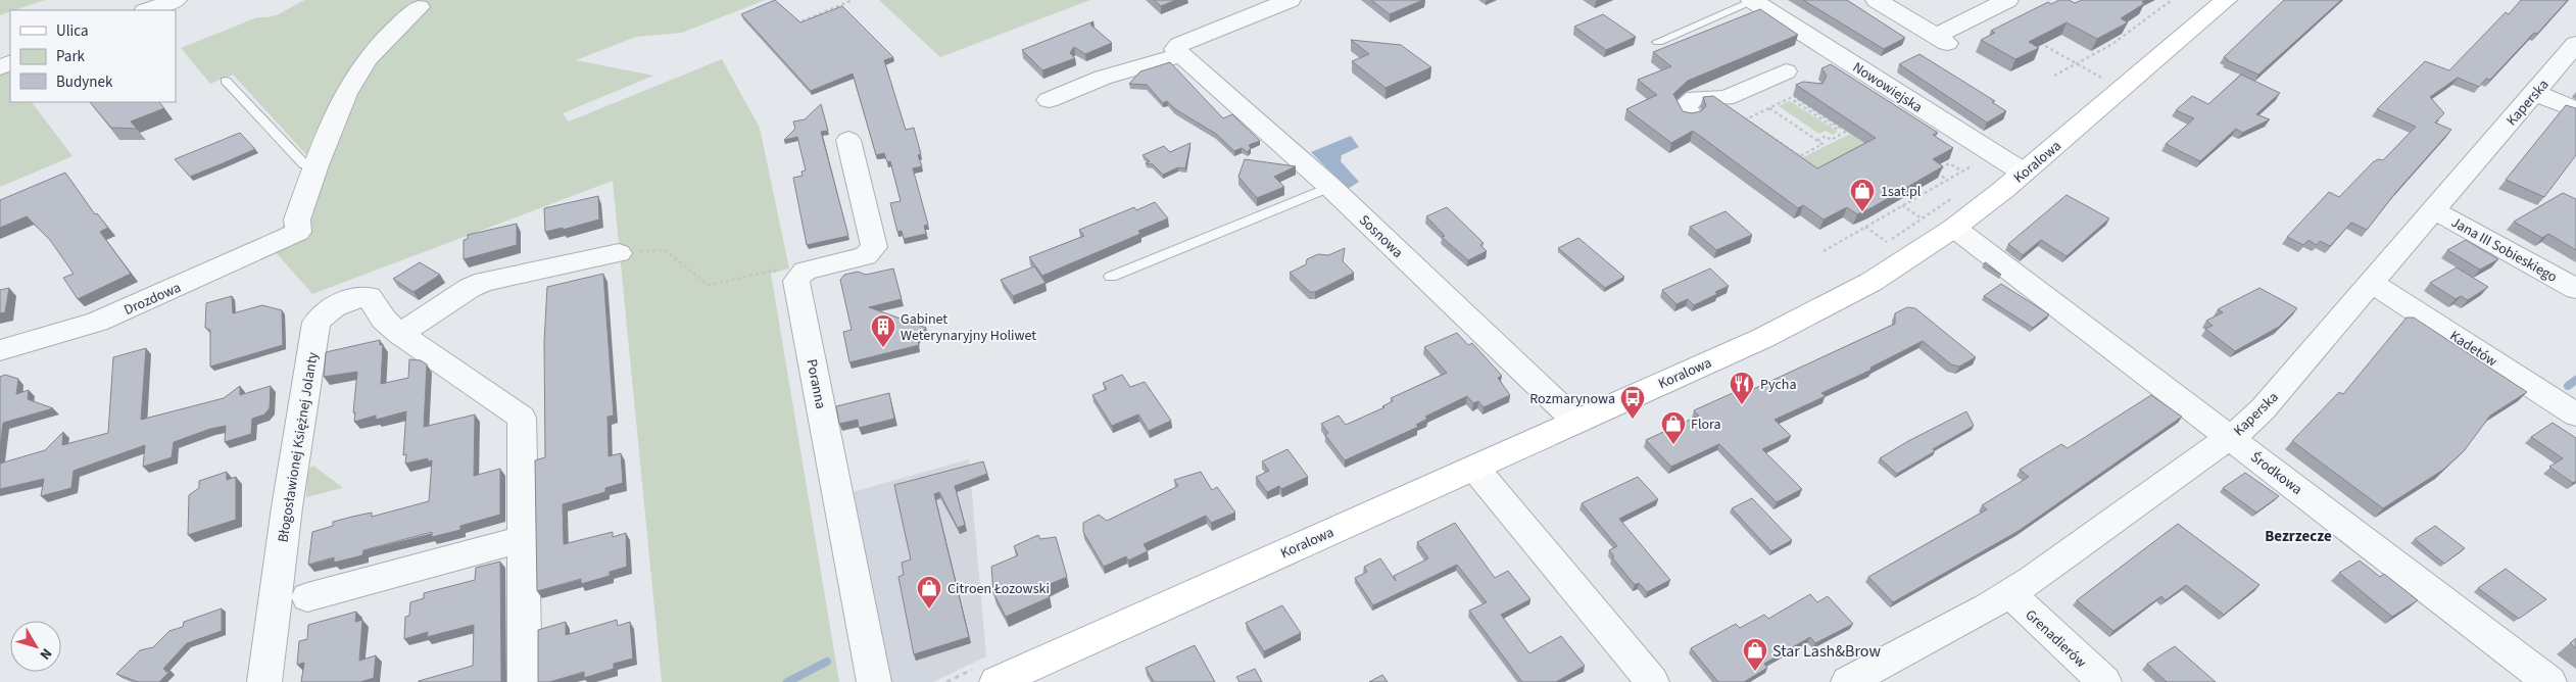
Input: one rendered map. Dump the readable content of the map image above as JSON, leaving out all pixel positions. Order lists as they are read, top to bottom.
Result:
{
  "streets": {
    "street": [
      "Nowowiejska",
      "Kaperska",
      "Koralowa",
      "Sosnowa",
      "Jana III Sobieskiego",
      "Drozdowa",
      "Kadetów",
      "Poranna",
      "Błogosławionej Księżnej Jolanty",
      "Środkowa",
      "Grenadierów"
    ]
  },
  "crossings": [
    ["Nowowiejska", "Koralowa"],
    ["Kaperska", "Jana III Sobieskiego"],
    ["Kaperska", "Kadetów"],
    ["Kaperska", "Środkowa"],
    ["Kaperska", "Grenadierów"],
    ["Koralowa", "Sosnowa"],
    ["Koralowa", "Środkowa"]
  ],
  "districts": ["Bezrzecze"],
  "places": {
    "shop": [
      "1sat.pl",
      "Flora",
      "Citroen Łozowski",
      "Star Lash&Brow"
    ],
    "building": ["Gabinet Weterynaryjny Holiwet"],
    "restaurant": ["Pycha"],
    "bus stop": ["Rozmarynowa"]
  },
  "legend": ["Ulica", "Park", "Budynek"],
  "north": "bottom right"
}
